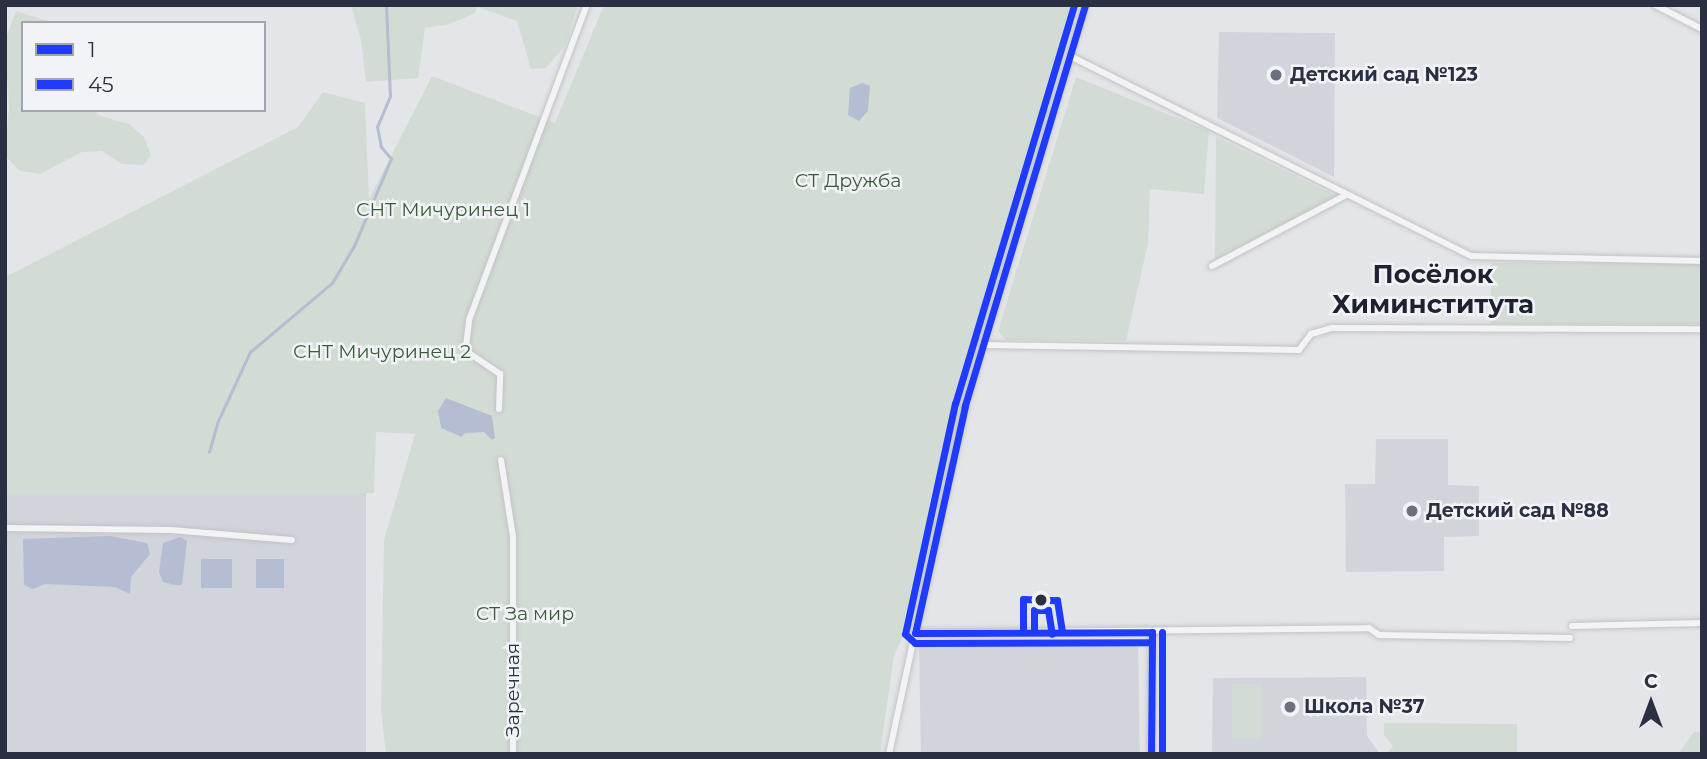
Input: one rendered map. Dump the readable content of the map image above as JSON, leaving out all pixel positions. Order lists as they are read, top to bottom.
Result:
{
  "streets": {
    "street": ["Заречная"]
  },
  "districts": ["Посёлок Химинститута"],
  "parks": [
    "СТ Дружба",
    "СНТ Мичуринец 1",
    "СНТ Мичуринец 2",
    "СТ За мир"
  ],
  "places": ["Детский сад №123", "Детский сад №88", "Школа №37"],
  "lines": ["transit line 1", "transit line 45"],
  "legend": ["1", "45"],
  "north": "top"
}
